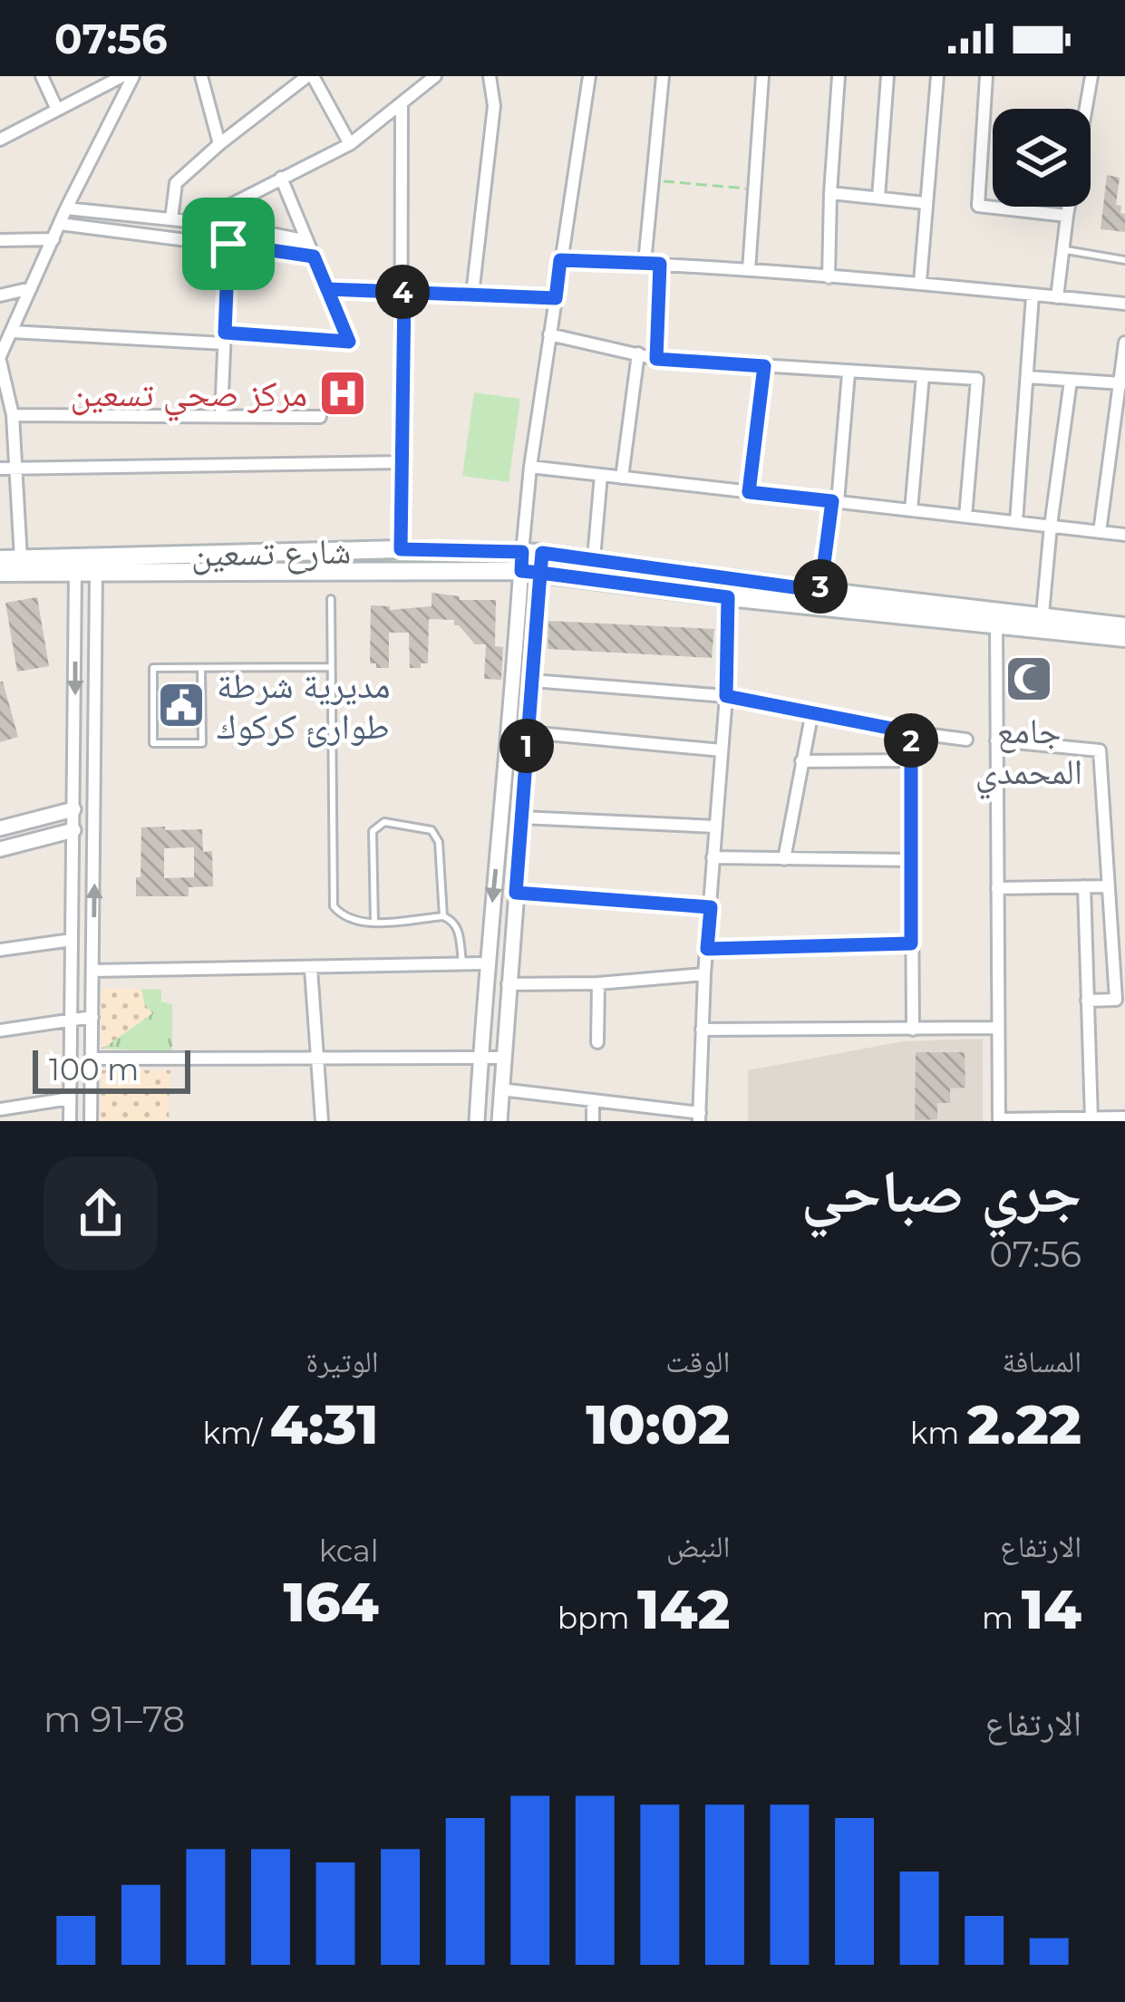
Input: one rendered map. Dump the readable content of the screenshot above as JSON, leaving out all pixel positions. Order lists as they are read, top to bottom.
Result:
{
  "streets": {
    "main road": ["شارع تسعين"]
  },
  "places": {
    "hospital": ["مركز صحي تسعين"],
    "mosque": ["جامع المحمدي"],
    "public building": ["مديرية شرطة طوارئ كركوك"]
  },
  "scale_bar": "100 m",
  "page": {
    "status": "07:56",
    "pins": [
      "4",
      "3",
      "2",
      "1"
    ],
    "scale": "100 m",
    "heading": ["جري صباحي", "07:56"],
    "stats": [
      ["المسافة", "2.22 km"],
      ["الوقت", "10:02"],
      ["الوتيرة", "4:31 /km"],
      ["الارتفاع", "14 m"],
      ["النبض", "142 bpm"],
      ["kcal", "164"]
    ],
    "chart": ["الارتفاع", "78–91 m"]
  }
}
